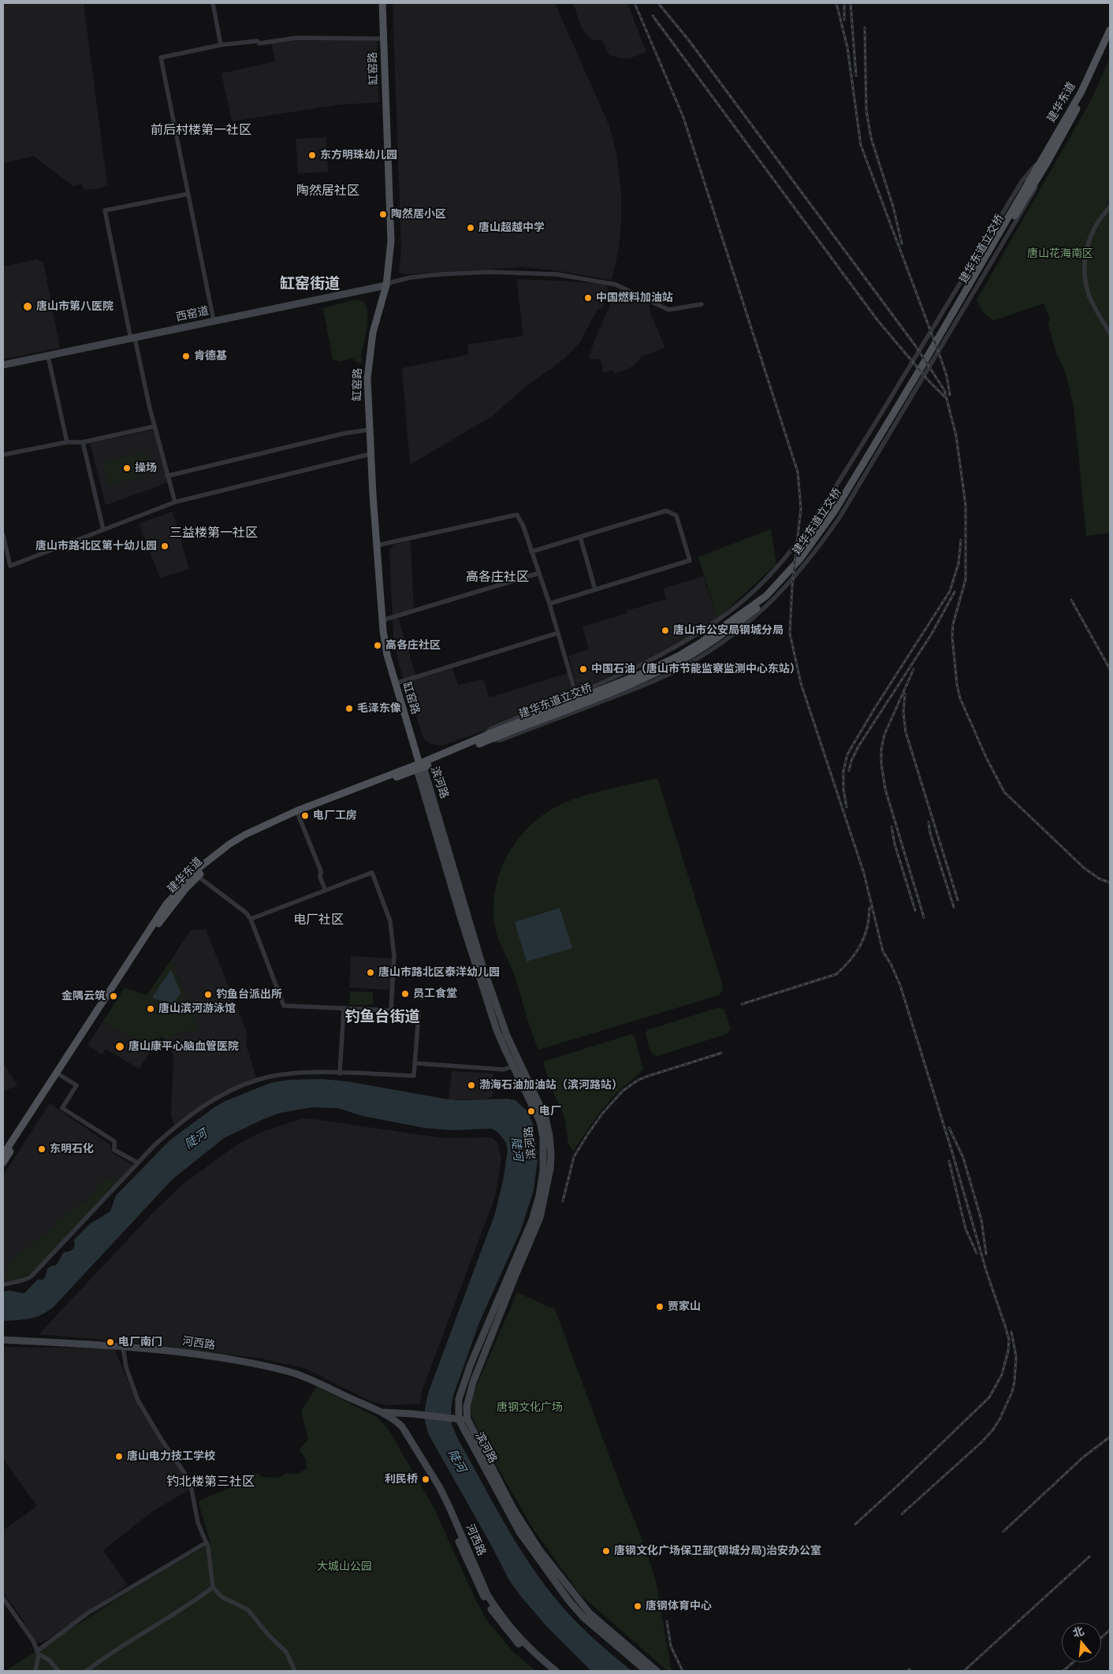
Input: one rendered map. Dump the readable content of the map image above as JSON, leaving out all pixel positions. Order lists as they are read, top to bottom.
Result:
{
  "streets": {
    "main road": [
      "缸窑路",
      "建华东道",
      "建华东道立交桥",
      "西窑道",
      "滨河路",
      "河西路"
    ]
  },
  "crossings": [
    ["缸窑路", "建华东道"],
    ["缸窑路", "西窑道"],
    ["缸窑路", "滨河路"],
    ["建华东道", "建华东道立交桥"],
    ["建华东道", "滨河路"]
  ],
  "districts": [
    "前后村楼第一社区",
    "陶然居社区",
    "缸窑街道",
    "三益楼第一社区",
    "高各庄社区",
    "电厂社区",
    "钓鱼台街道",
    "钓北楼第三社区"
  ],
  "water": ["陡河"],
  "parks": ["唐山花海南区", "唐钢文化广场", "大城山公园"],
  "places": [
    "东方明珠幼儿园",
    "陶然居小区",
    "唐山超越中学",
    "中国燃料加油站",
    "唐山市第八医院",
    "肯德基",
    "操场",
    "唐山市路北区第十幼儿园",
    "唐山市公安局钢城分局",
    "高各庄社区",
    "中国石油（唐山市节能监察监测中心东站）",
    "毛泽东像",
    "电厂工房",
    "唐山市路北区泰洋幼儿园",
    "员工食堂",
    "钓鱼台派出所",
    "金隅云筑",
    "唐山滨河游泳馆",
    "唐山康平心脑血管医院",
    "渤海石油加油站（滨河路站）",
    "电厂",
    "东明石化",
    "贾家山",
    "电厂南门",
    "唐山电力技工学校",
    "利民桥",
    "唐钢文化广场保卫部(钢城分局)治安办公室",
    "唐钢体育中心"
  ],
  "north": "top"
}
